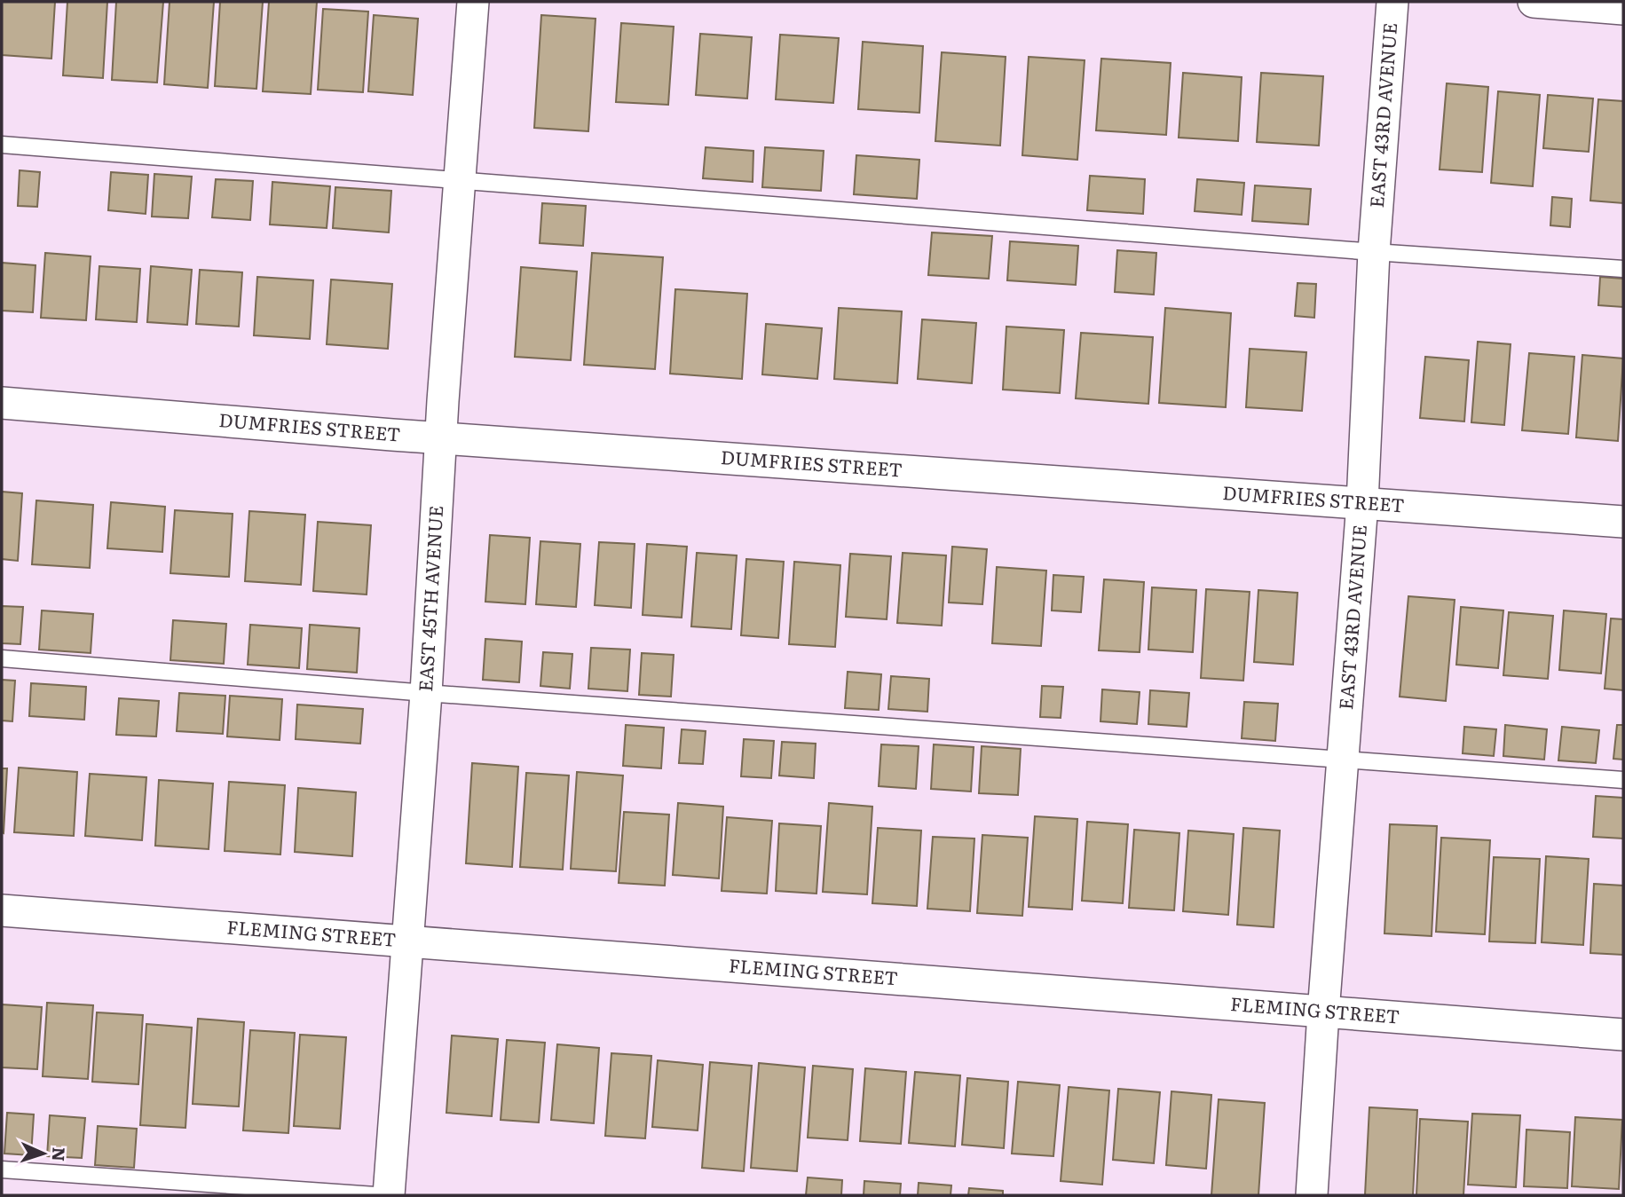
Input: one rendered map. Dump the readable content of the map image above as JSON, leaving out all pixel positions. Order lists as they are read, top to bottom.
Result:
{
  "streets": {
    "street": [
      "EAST 43RD AVENUE",
      "DUMFRIES STREET",
      "EAST 45TH AVENUE",
      "FLEMING STREET"
    ]
  },
  "crossings": [
    ["EAST 43RD AVENUE", "DUMFRIES STREET"],
    ["EAST 43RD AVENUE", "FLEMING STREET"],
    ["DUMFRIES STREET", "EAST 45TH AVENUE"],
    ["EAST 45TH AVENUE", "FLEMING STREET"]
  ],
  "north": "right"
}
